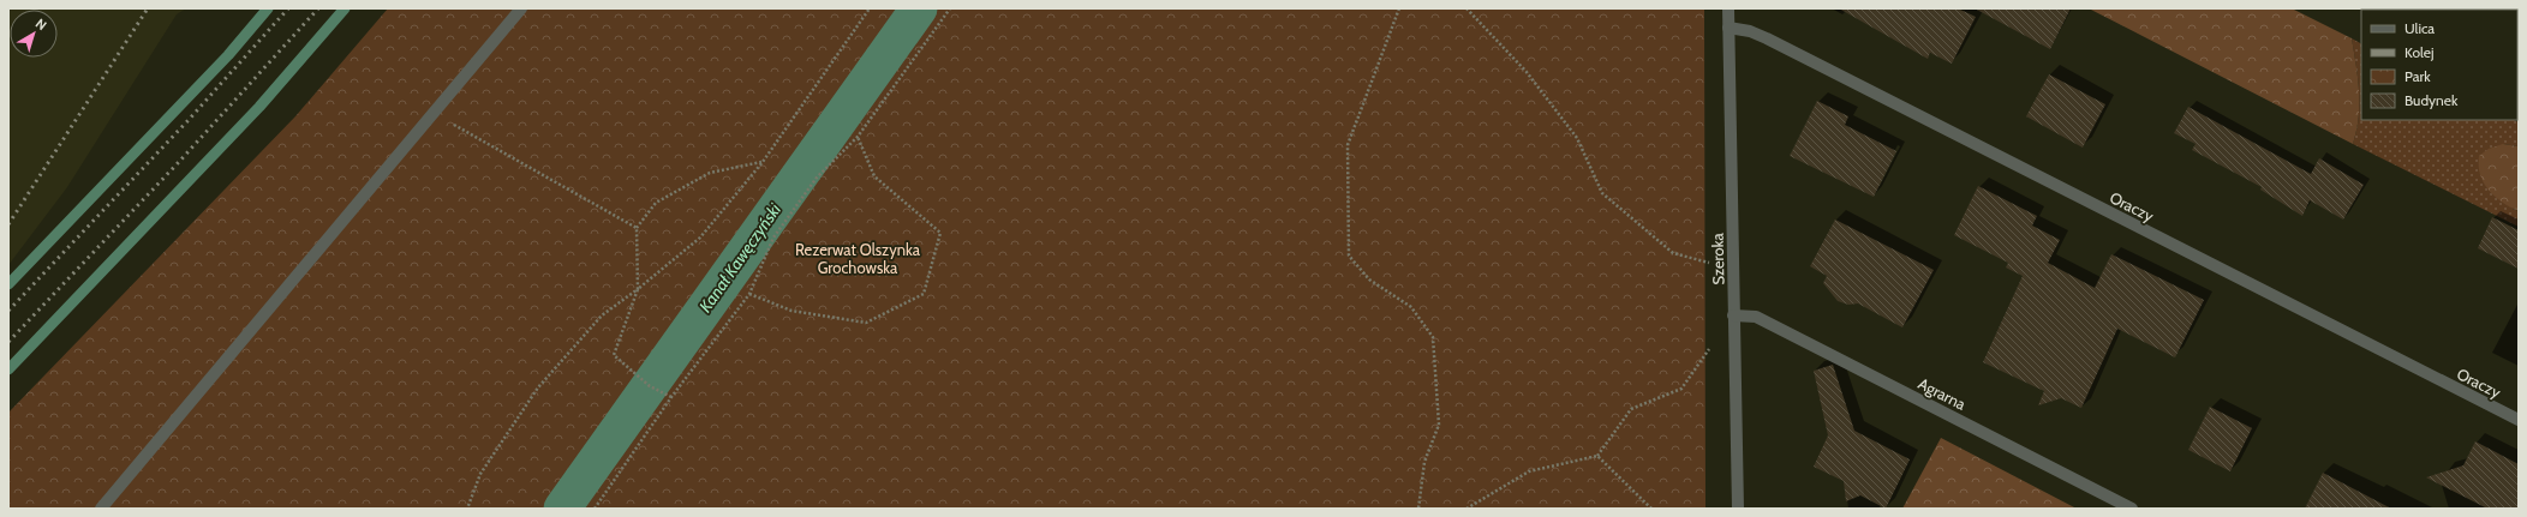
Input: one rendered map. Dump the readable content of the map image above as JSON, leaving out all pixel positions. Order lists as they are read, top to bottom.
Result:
{
  "streets": {
    "street": ["Oraczy", "Szeroka", "Agrarna"]
  },
  "crossings": [
    ["Oraczy", "Szeroka"],
    ["Szeroka", "Agrarna"]
  ],
  "water": ["Kanał Kawęczyński"],
  "parks": ["Rezerwat Olszynka Grochowska"],
  "legend": [
    "Ulica",
    "Kolej",
    "Park",
    "Budynek"
  ],
  "north": "top right"
}
